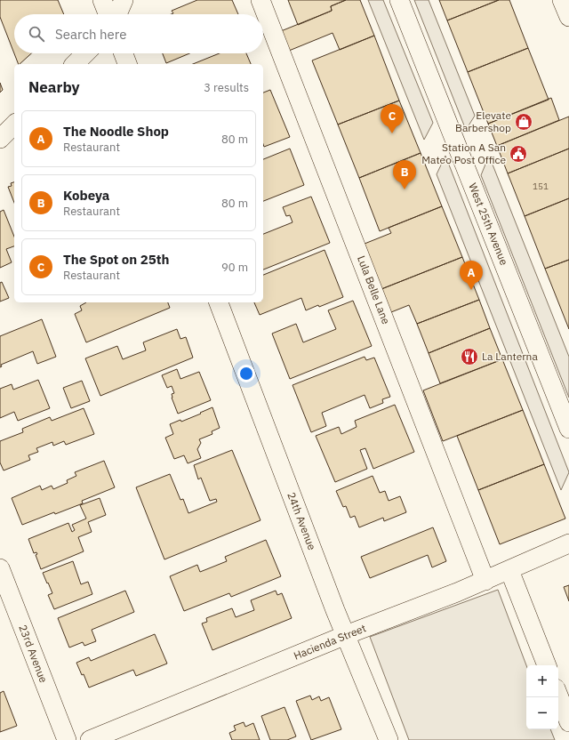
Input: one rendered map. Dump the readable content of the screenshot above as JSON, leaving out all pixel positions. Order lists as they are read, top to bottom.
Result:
{
  "streets": {
    "street": [
      "West 25th Avenue",
      "Lula Belle Lane",
      "24th Avenue",
      "Hacienda Street",
      "23rd Avenue"
    ]
  },
  "crossings": [
    ["Lula Belle Lane", "Hacienda Street"],
    ["24th Avenue", "Hacienda Street"]
  ],
  "places": {
    "shop": ["Elevate Barbershop"],
    "public building": ["Station A San Mateo Post Office"],
    "restaurant": ["La Lanterna"]
  },
  "house_numbers": ["151"],
  "page": {
    "search": "Search here",
    "heading": ["Nearby", "3 results"],
    "pins": ["C", "B", "A"],
    "list": [
      {
        "mark": "A",
        "name": "The Noodle Shop",
        "note": "Restaurant",
        "value": "80 m"
      },
      {
        "mark": "B",
        "name": "Kobeya",
        "note": "Restaurant",
        "value": "80 m"
      },
      {
        "mark": "C",
        "name": "The Spot on 25th",
        "note": "Restaurant",
        "value": "90 m"
      }
    ],
    "map_buttons": ["+", "−"]
  }
}
